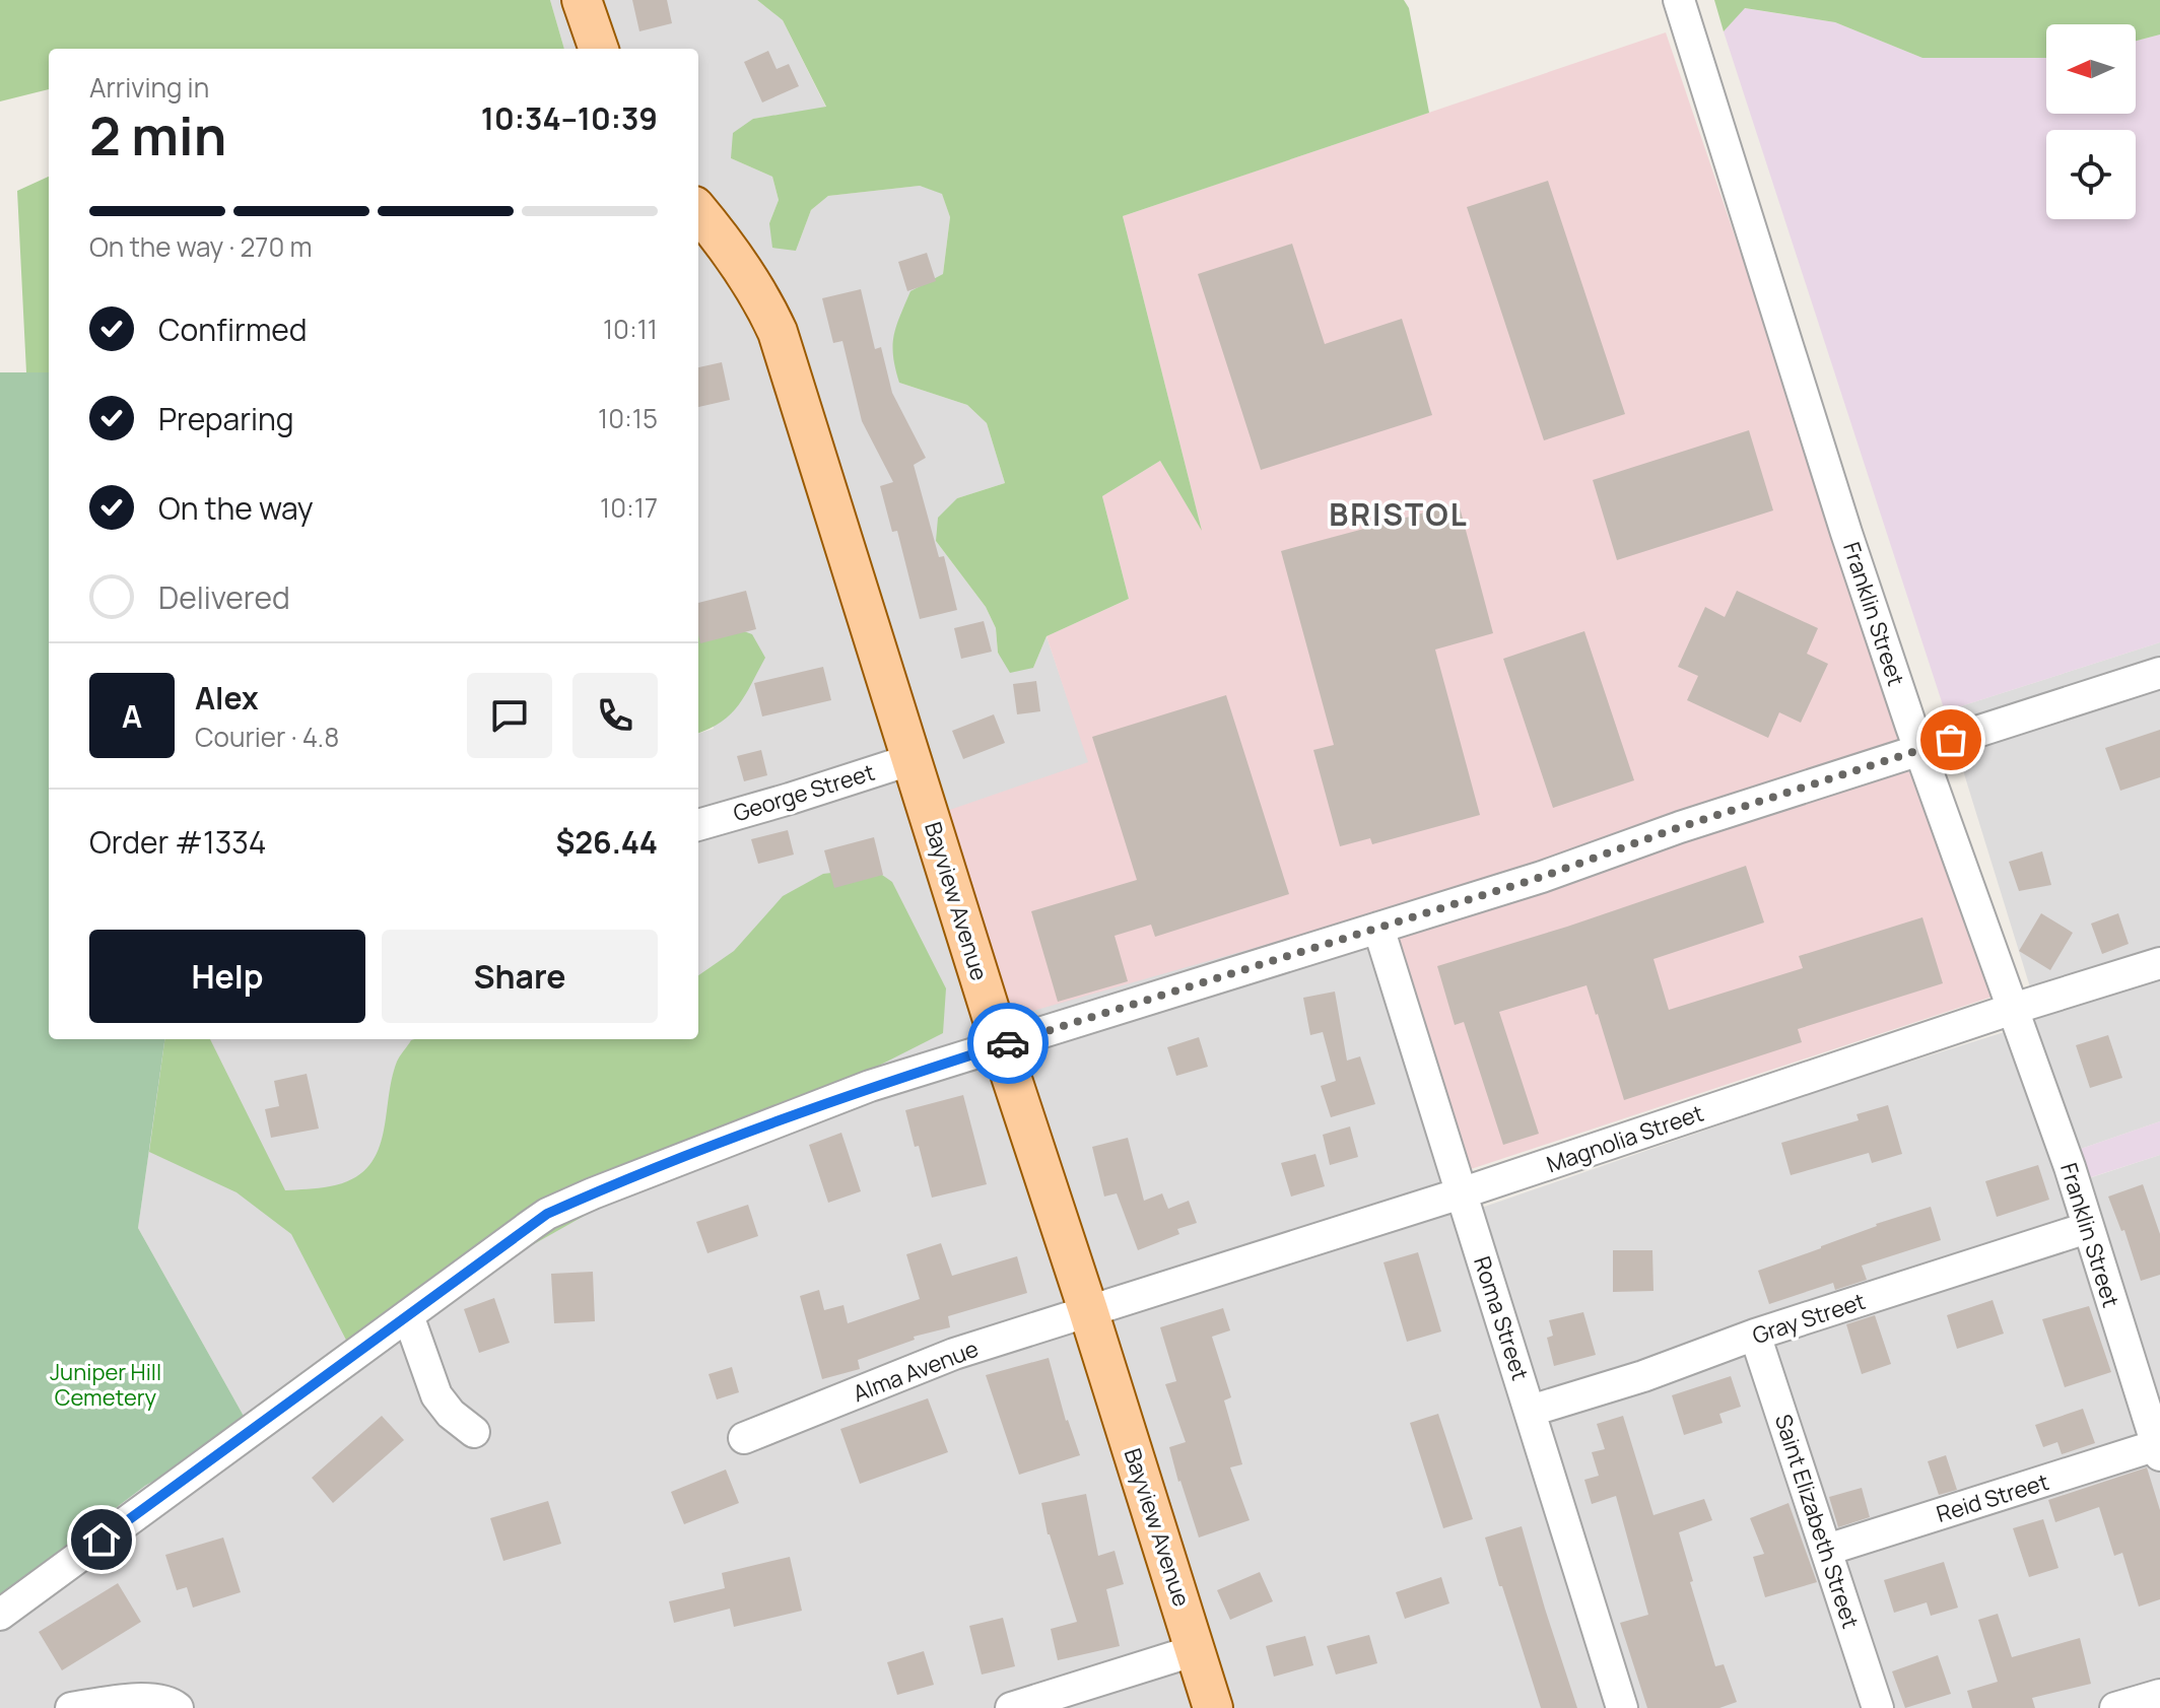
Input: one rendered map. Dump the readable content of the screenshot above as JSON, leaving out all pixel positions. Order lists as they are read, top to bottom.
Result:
{
  "streets": {
    "main road": ["Bayview Avenue"],
    "street": [
      "Franklin Street",
      "George Street",
      "Magnolia Street",
      "Roma Street",
      "Gray Street",
      "Alma Avenue",
      "Reid Street",
      "Saint Elizabeth Street"
    ]
  },
  "crossings": [
    ["Franklin Street", "Magnolia Street"],
    ["Franklin Street", "Gray Street"],
    ["Franklin Street", "Reid Street"],
    ["George Street", "Bayview Avenue"],
    ["Bayview Avenue", "Magnolia Street"],
    ["Bayview Avenue", "Alma Avenue"],
    ["Magnolia Street", "Roma Street"],
    ["Magnolia Street", "Alma Avenue"],
    ["Roma Street", "Gray Street"],
    ["Gray Street", "Saint Elizabeth Street"],
    ["Reid Street", "Saint Elizabeth Street"]
  ],
  "districts": ["BRISTOL"],
  "parks": ["Juniper Hill Cemetery"],
  "north": "left",
  "page": {
    "heading": ["2 min", "Arriving in", "10:34–10:39"],
    "panel": [
      "Alex",
      "Courier · 4.8",
      "Order #1334",
      "$26.44"
    ],
    "bar": "On the way · 270 m",
    "list": [
      ["Confirmed", "10:11"],
      ["Preparing", "10:15"],
      ["On the way", "10:17"],
      "Delivered"
    ],
    "round": "A",
    "buttons": ["Help", "Share"]
  }
}
